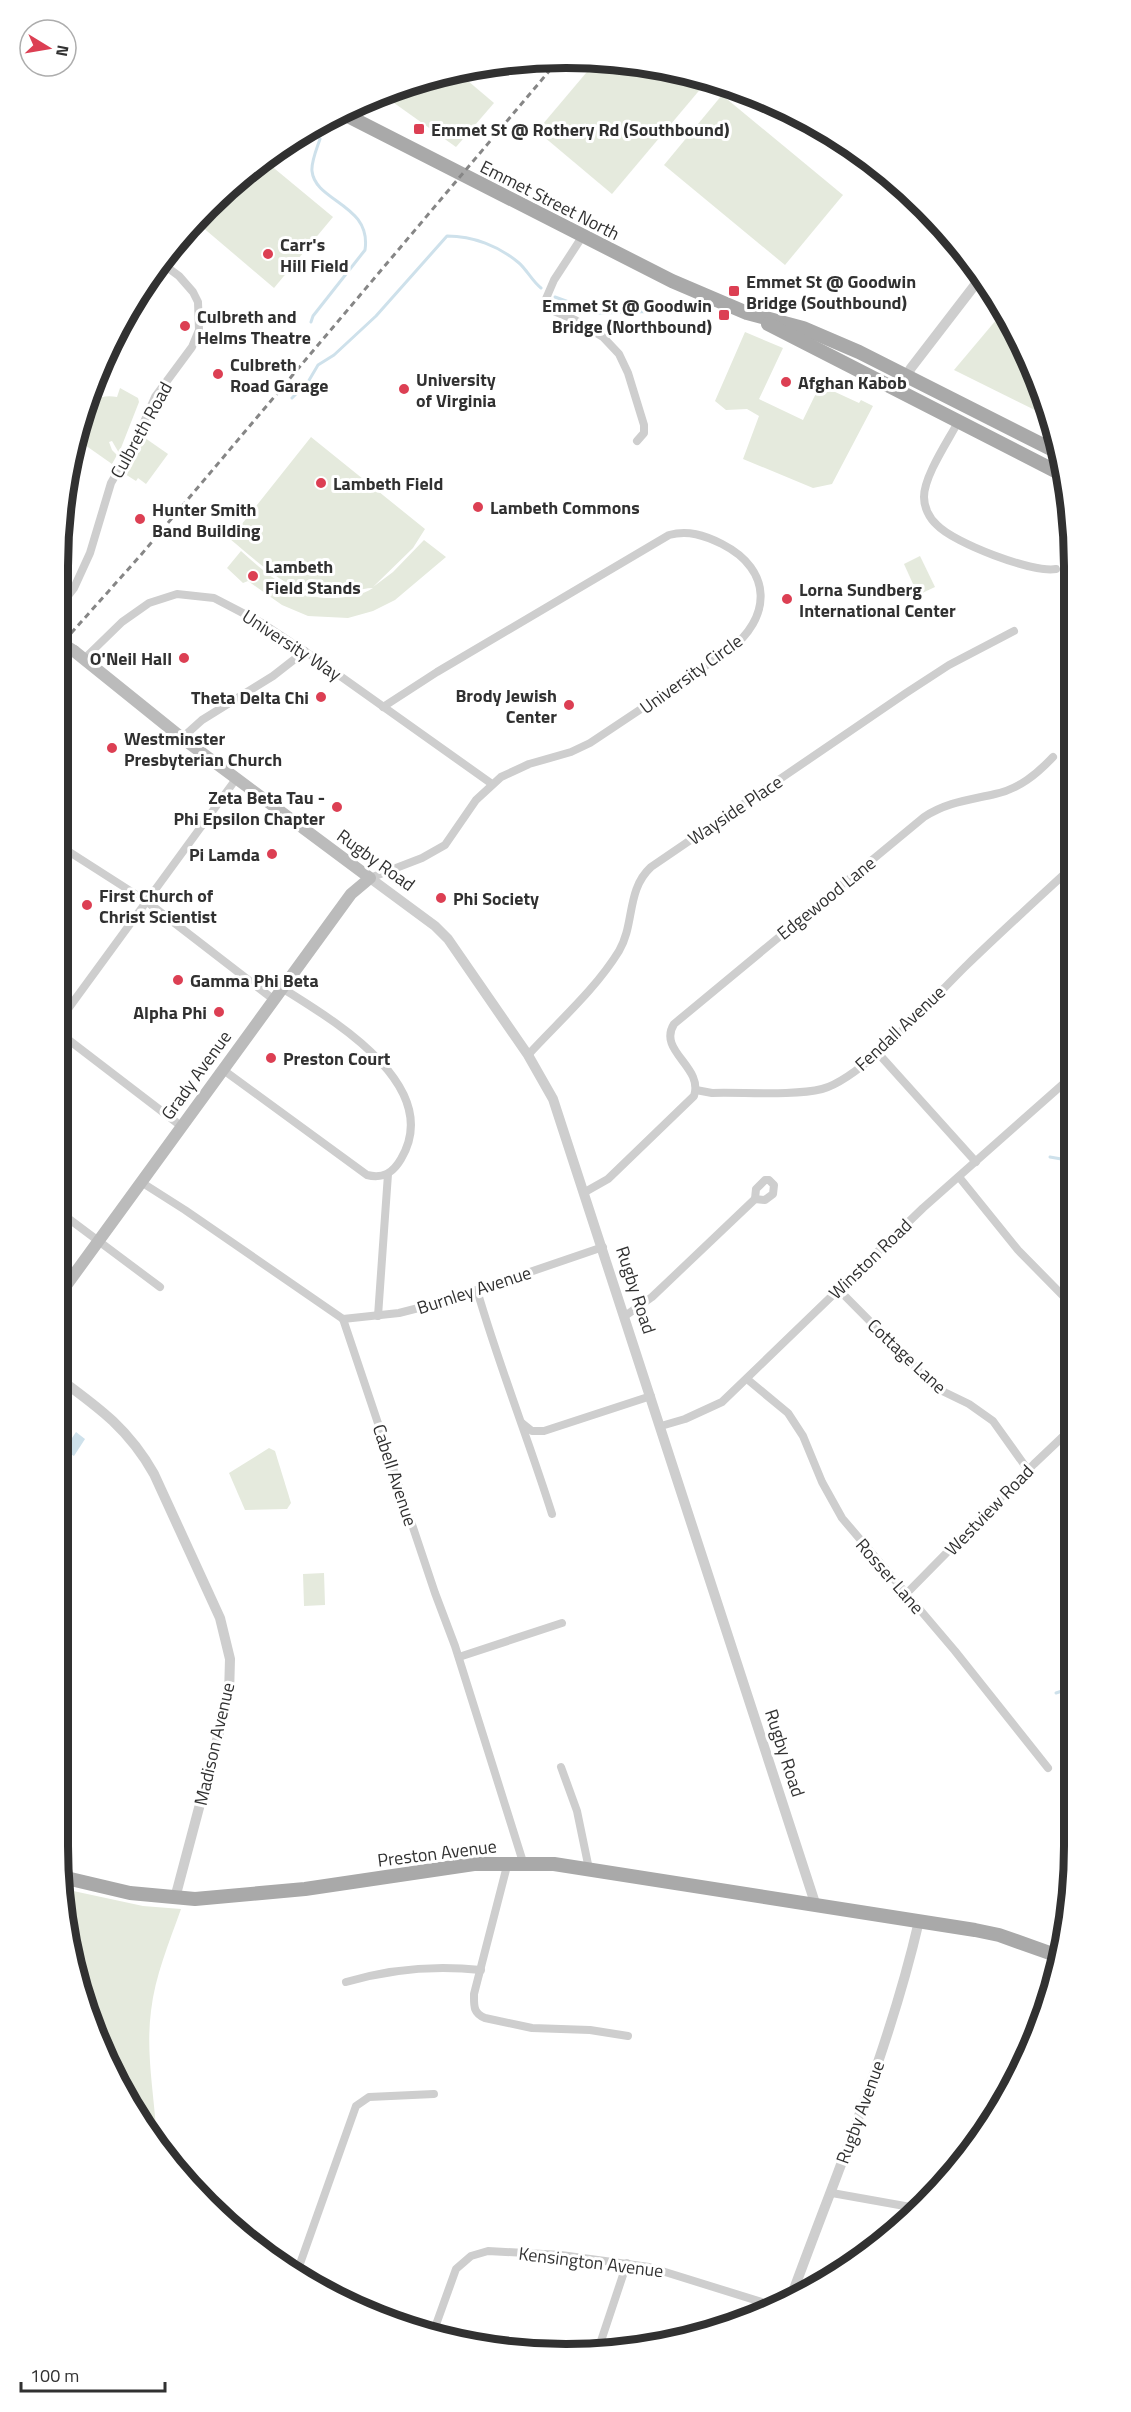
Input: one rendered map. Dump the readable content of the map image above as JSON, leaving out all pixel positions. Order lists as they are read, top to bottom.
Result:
{
  "streets": {
    "main road": [
      "Emmet Street North",
      "Rugby Road",
      "Grady Avenue",
      "Preston Avenue"
    ],
    "street": [
      "Culbreth Road",
      "University Way",
      "University Circle",
      "Wayside Place",
      "Edgewood Lane",
      "Fendall Avenue",
      "Winston Road",
      "Burnley Avenue",
      "Cottage Lane",
      "Cabell Avenue",
      "Westview Road",
      "Rosser Lane",
      "Madison Avenue",
      "Rugby Avenue",
      "Kensington Avenue"
    ]
  },
  "crossings": [
    ["University Way", "University Circle"],
    ["University Way", "Rugby Road"],
    ["University Circle", "Rugby Road"],
    ["University Circle", "Grady Avenue"],
    ["Wayside Place", "Rugby Road"],
    ["Rugby Road", "Grady Avenue"],
    ["Rugby Road", "Winston Road"],
    ["Rugby Road", "Burnley Avenue"],
    ["Rugby Road", "Preston Avenue"],
    ["Edgewood Lane", "Fendall Avenue"],
    ["Winston Road", "Cottage Lane"],
    ["Winston Road", "Rosser Lane"],
    ["Burnley Avenue", "Cabell Avenue"],
    ["Cottage Lane", "Westview Road"],
    ["Cabell Avenue", "Preston Avenue"],
    ["Westview Road", "Rosser Lane"],
    ["Madison Avenue", "Preston Avenue"]
  ],
  "places": {
    "transit": ["Emmet St @ Rothery Rd (Southbound)", "Emmet St @ Goodwin Bridge (Southbound)", "Emmet St @ Goodwin Bridge (Northbound)"],
    "other": [
      "Carr's Hill Field",
      "Culbreth and Helms Theatre",
      "Culbreth Road Garage",
      "Afghan Kabob",
      "University of Virginia",
      "Lambeth Field",
      "Lambeth Commons",
      "Hunter Smith Band Building",
      "Lambeth Field Stands",
      "Lorna Sundberg International Center",
      "O'Neil Hall",
      "Theta Delta Chi",
      "Brody Jewish Center",
      "Westminster Presbyterian Church",
      "Zeta Beta Tau - Phi Epsilon Chapter",
      "Pi Lamda",
      "Phi Society",
      "First Church of Christ Scientist",
      "Gamma Phi Beta",
      "Alpha Phi",
      "Preston Court"
    ]
  },
  "scale_bar": "100 m",
  "north": "right"
}
